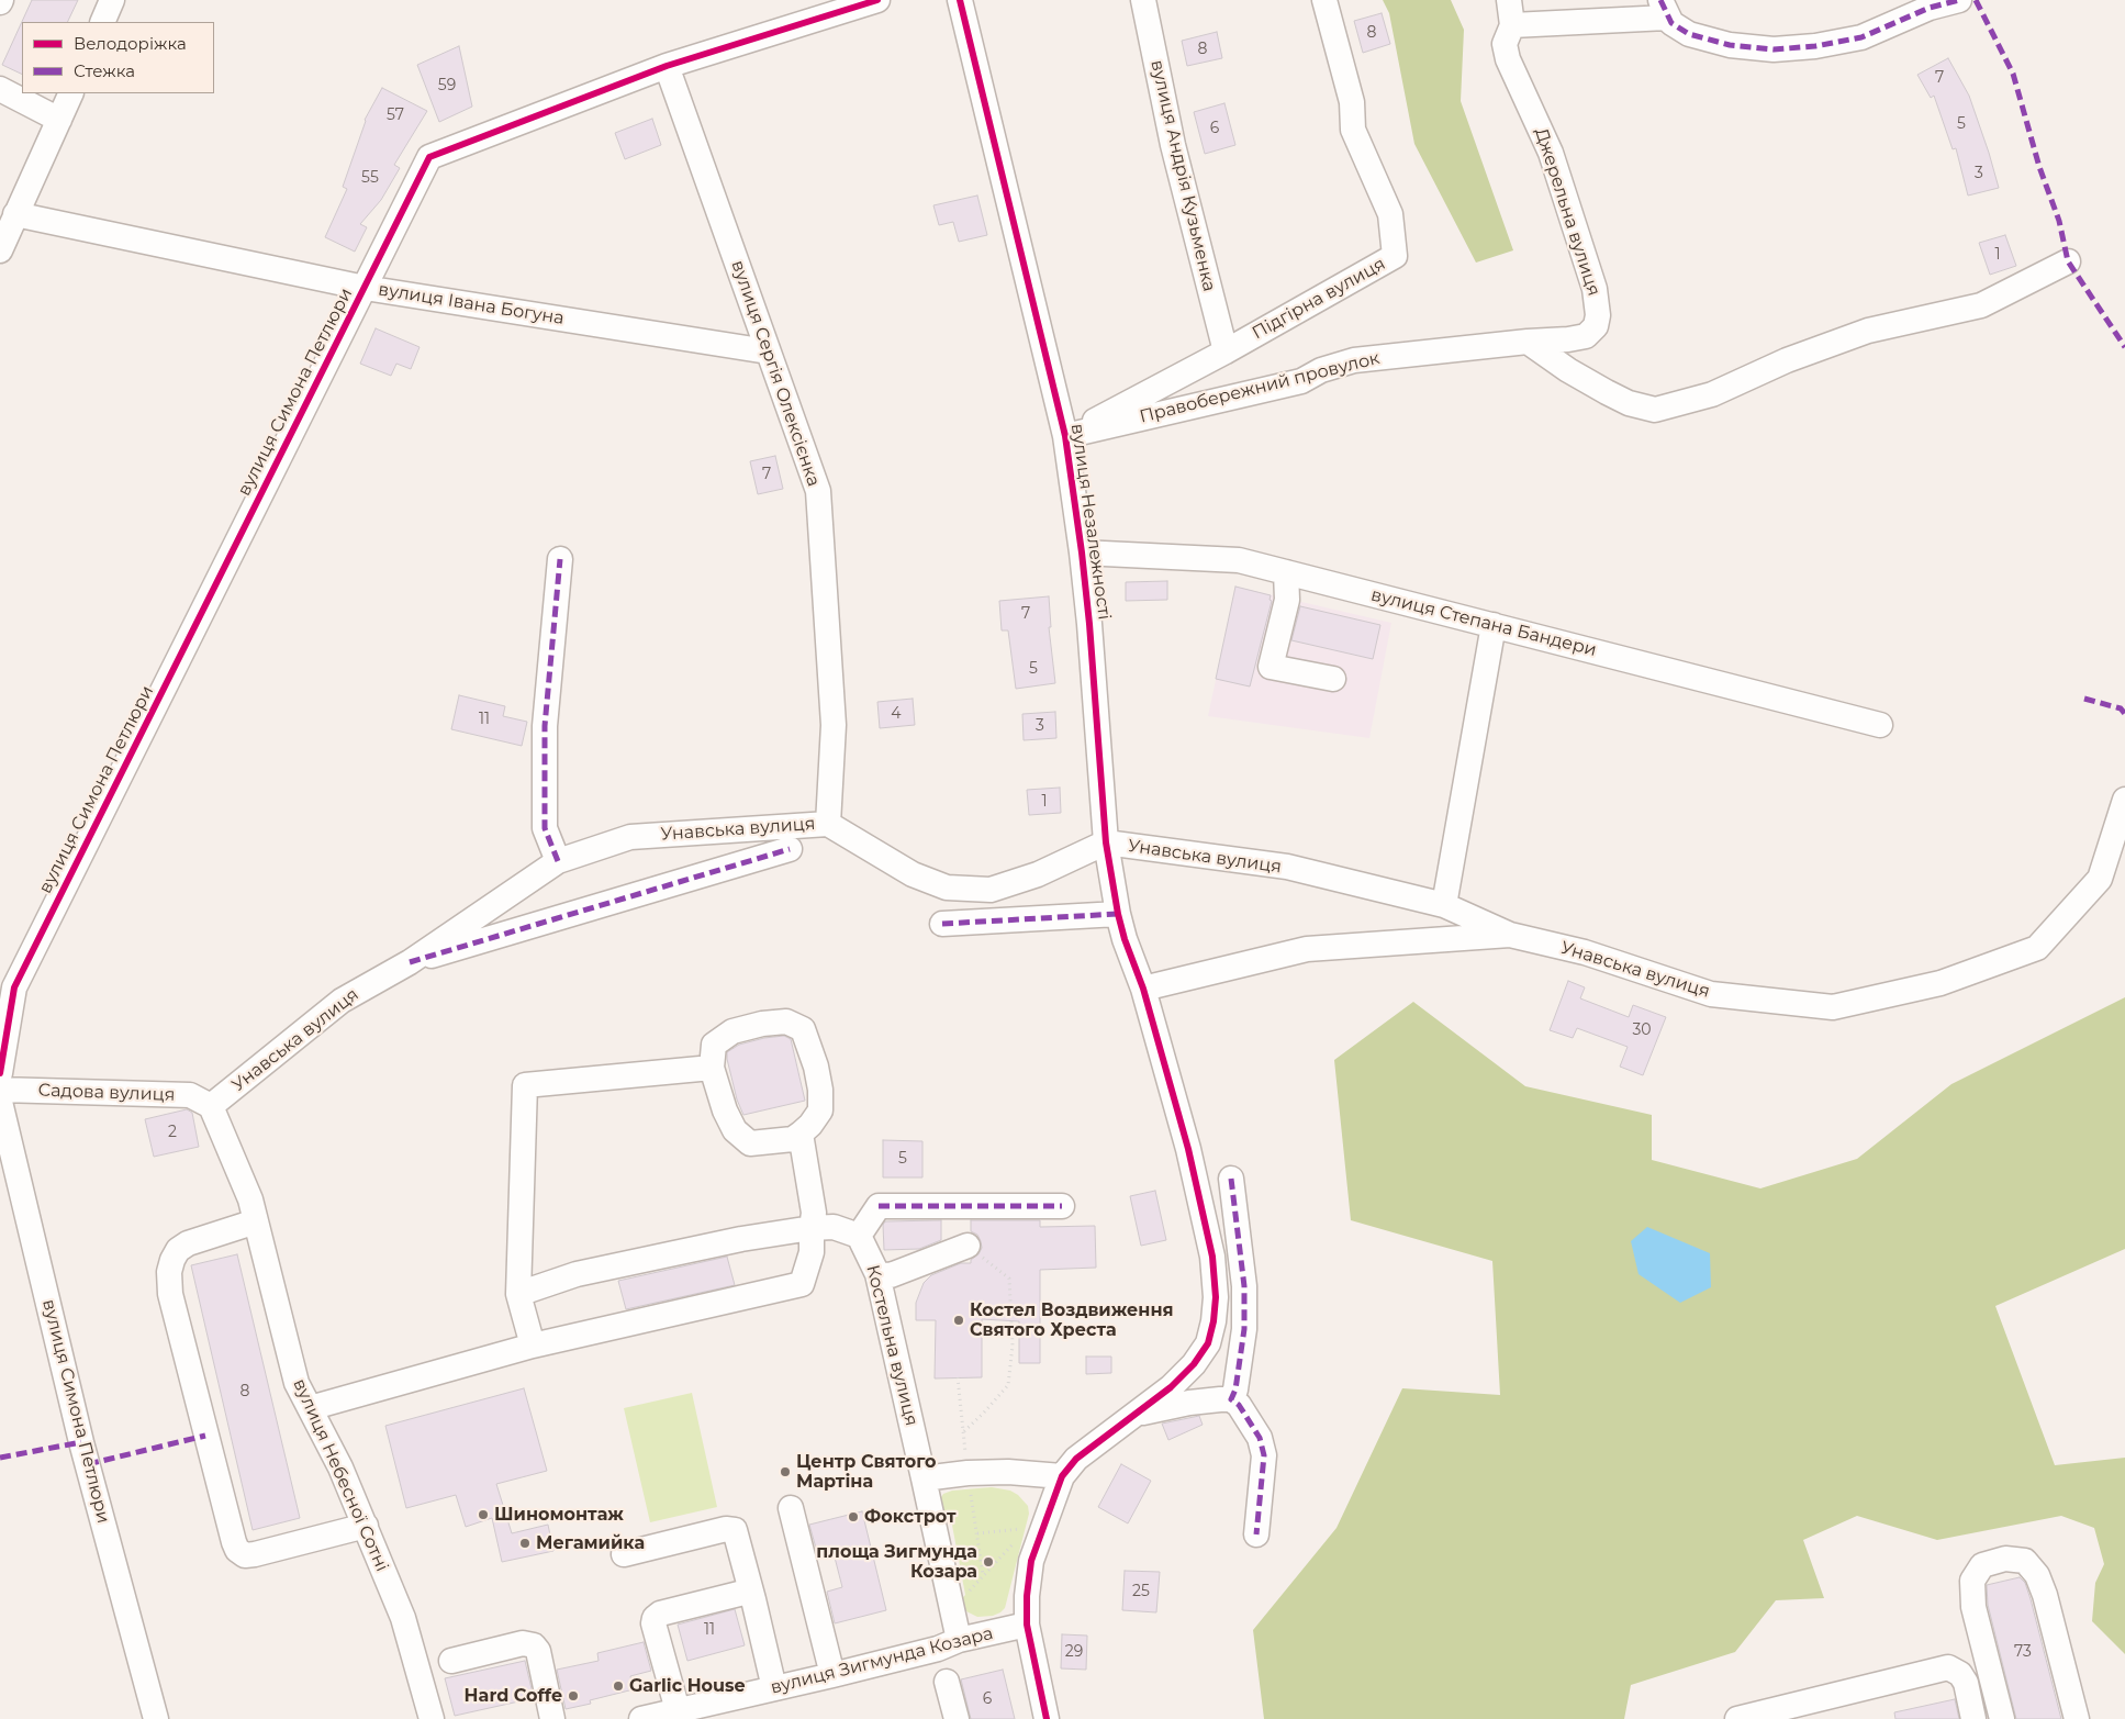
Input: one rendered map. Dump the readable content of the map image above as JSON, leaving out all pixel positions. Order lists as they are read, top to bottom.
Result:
{
  "streets": {
    "street": [
      "вулиця Андрія Кузьменка",
      "Джерельна вулиця",
      "Підгірна вулиця",
      "вулиця Івана Богуна",
      "вулиця Сергія Олексієнка",
      "Правобережний провулок",
      "вулиця Симона Петлюри",
      "вулиця Незалежності",
      "вулиця Степана Бандери",
      "Унавська вулиця",
      "Садова вулиця",
      "Костельна вулиця",
      "вулиця Небесної Сотні",
      "вулиця Зигмунда Козара"
    ]
  },
  "crossings": [
    ["вулиця Андрія Кузьменка", "Підгірна вулиця"],
    ["Джерельна вулиця", "Правобережний провулок"],
    ["Підгірна вулиця", "Правобережний провулок"],
    ["Підгірна вулиця", "вулиця Незалежності"],
    ["вулиця Івана Богуна", "вулиця Сергія Олексієнка"],
    ["вулиця Івана Богуна", "вулиця Симона Петлюри"],
    ["вулиця Сергія Олексієнка", "вулиця Симона Петлюри"],
    ["вулиця Сергія Олексієнка", "Унавська вулиця"],
    ["Правобережний провулок", "вулиця Незалежності"],
    ["вулиця Незалежності", "вулиця Степана Бандери"],
    ["вулиця Незалежності", "Унавська вулиця"],
    ["Унавська вулиця", "Садова вулиця"],
    ["Унавська вулиця", "вулиця Небесної Сотні"],
    ["Садова вулиця", "вулиця Небесної Сотні"]
  ],
  "places": [
    "Костел Воздвиження Святого Хреста",
    "Центр Святого Мартіна",
    "Шиномонтаж",
    "Фокстрот",
    "Мегамийка",
    "площа Зигмунда Козара",
    "Garlic House",
    "Hard Coffe"
  ],
  "house_numbers": [
    "8",
    "8",
    "7",
    "59",
    "57",
    "5",
    "6",
    "3",
    "55",
    "1",
    "7",
    "7",
    "5",
    "4",
    "11",
    "3",
    "1",
    "30",
    "2",
    "5",
    "8",
    "25",
    "11",
    "29",
    "73",
    "6"
  ],
  "legend": ["Велодоріжка", "Стежка"]
}
